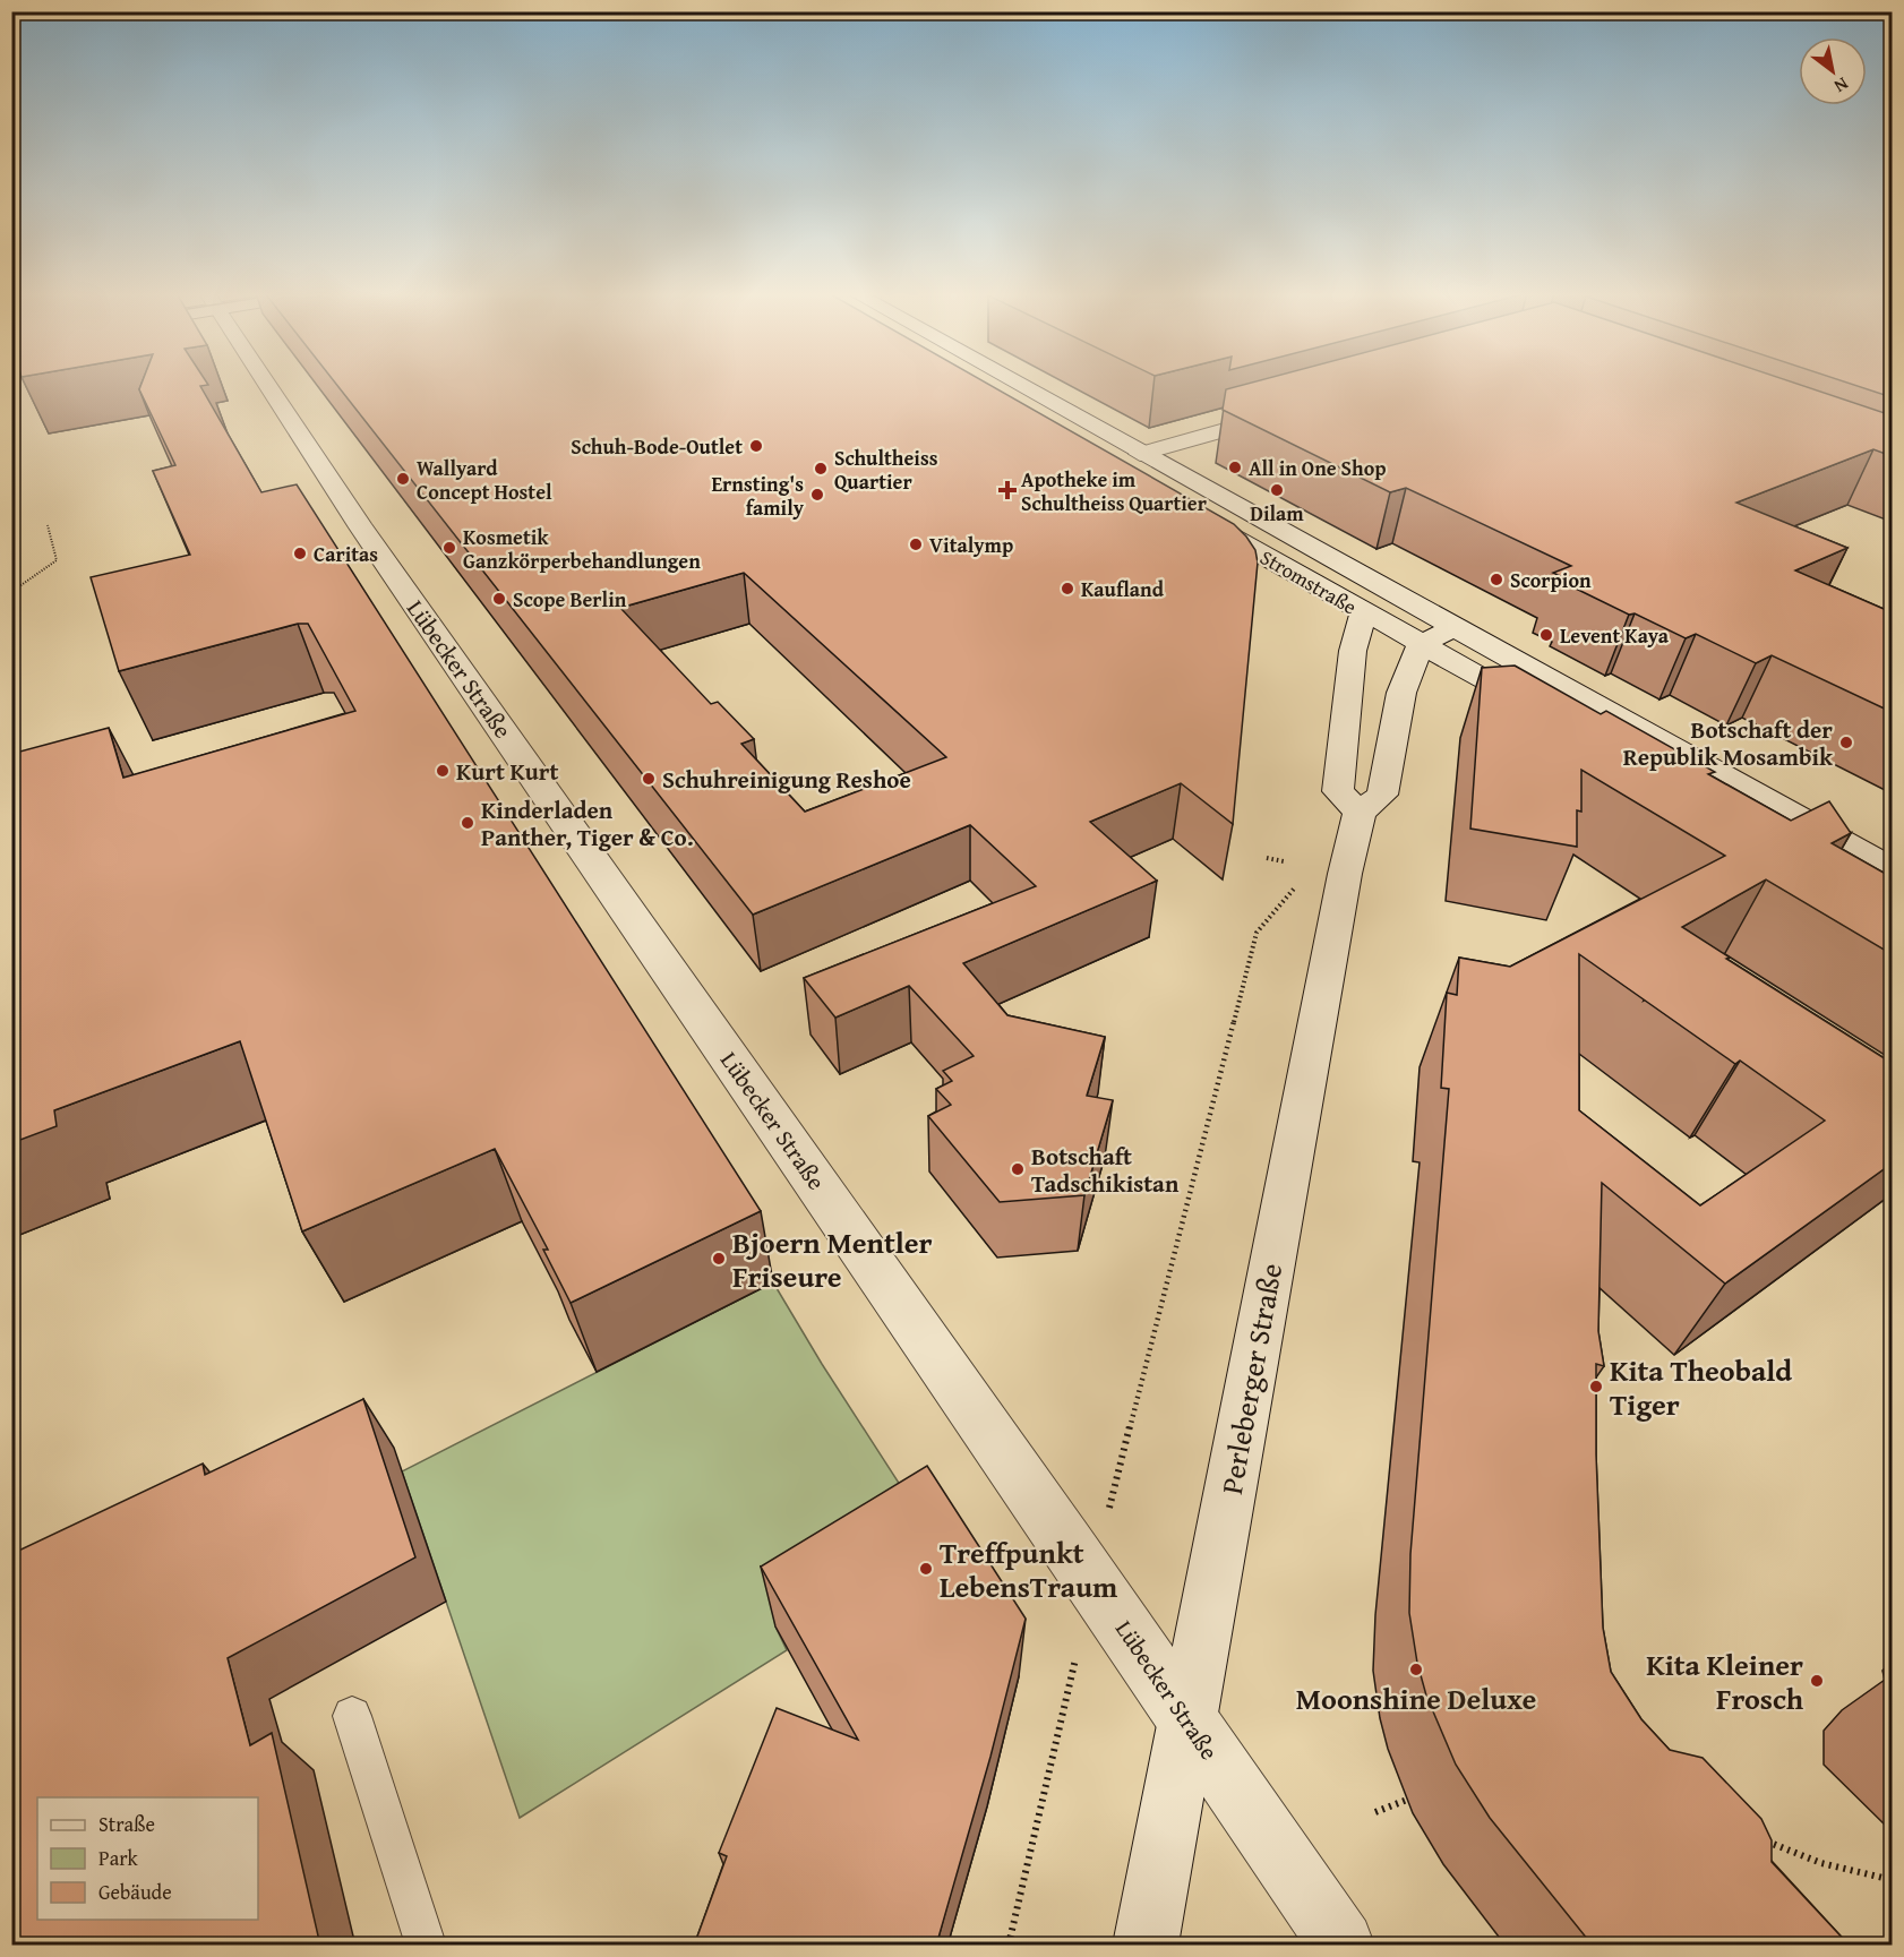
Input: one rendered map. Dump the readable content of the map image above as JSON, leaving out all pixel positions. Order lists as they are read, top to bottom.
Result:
{
  "streets": {
    "main road": ["Stromstraße", "Lübecker Straße", "Perleberger Straße"]
  },
  "crossings": [
    ["Lübecker Straße", "Perleberger Straße"]
  ],
  "places": {
    "other": [
      "Schuh-Bode-Outlet",
      "All in One Shop",
      "Schultheiss Quartier",
      "Wallyard Concept Hostel",
      "Dilam",
      "Ernsting's family",
      "Vitalymp",
      "Kosmetik Ganzkörperbehandlungen",
      "Caritas",
      "Scorpion",
      "Kaufland",
      "Scope Berlin",
      "Levent Kaya",
      "Botschaft der Republik Mosambik",
      "Kurt Kurt",
      "Schuhreinigung Reshoe",
      "Kinderladen Panther, Tiger & Co.",
      "Botschaft Tadschikistan",
      "Bjoern Mentler Friseure",
      "Kita Theobald Tiger",
      "Treffpunkt LebensTraum",
      "Moonshine Deluxe",
      "Kita Kleiner Frosch"
    ],
    "health": ["Apotheke im Schultheiss Quartier"]
  },
  "legend": ["Straße", "Park", "Gebäude"],
  "north": "bottom right"
}
